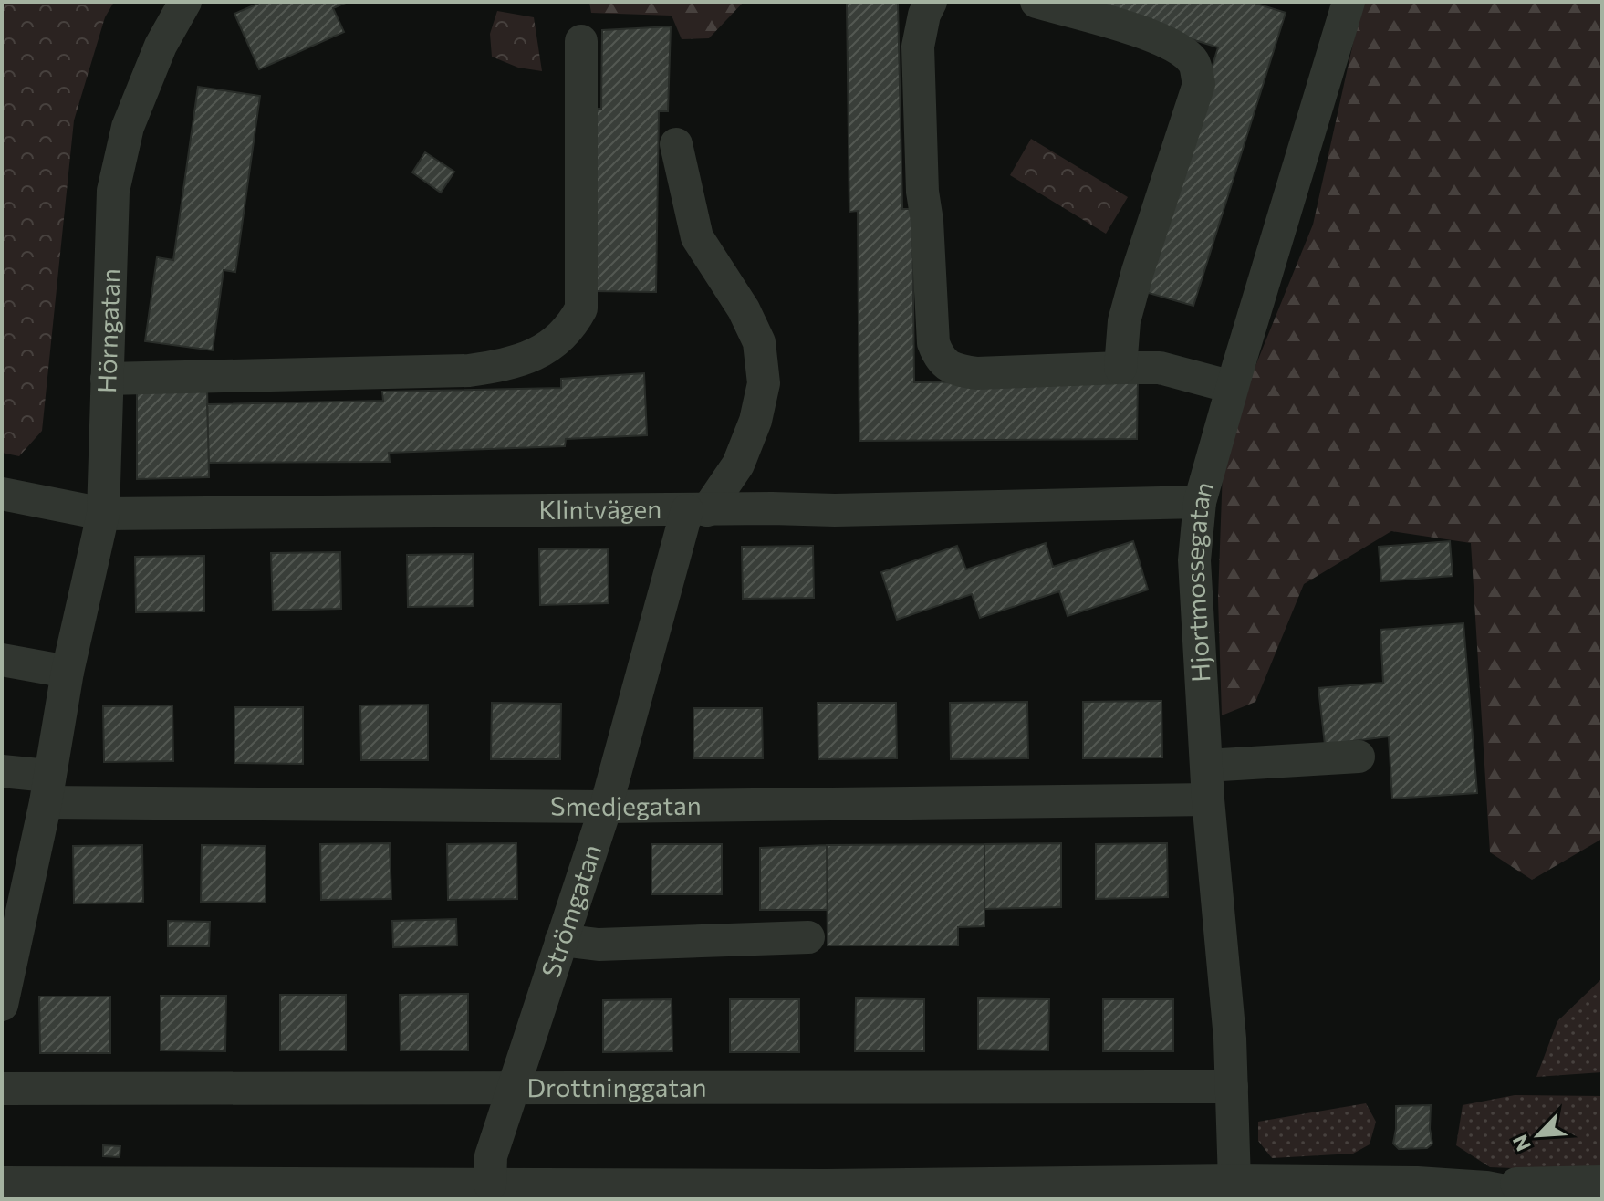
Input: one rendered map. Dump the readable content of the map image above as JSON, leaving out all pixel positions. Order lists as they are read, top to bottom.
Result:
{
  "streets": {
    "street": [
      "Hörngatan",
      "Klintvägen",
      "Hjortmossegatan",
      "Smedjegatan",
      "Strömgatan",
      "Drottninggatan"
    ]
  },
  "crossings": [
    ["Hörngatan", "Klintvägen"],
    ["Hörngatan", "Smedjegatan"],
    ["Klintvägen", "Hjortmossegatan"],
    ["Klintvägen", "Strömgatan"],
    ["Hjortmossegatan", "Smedjegatan"],
    ["Hjortmossegatan", "Drottninggatan"],
    ["Smedjegatan", "Strömgatan"],
    ["Strömgatan", "Drottninggatan"]
  ],
  "north": "bottom left"
}
